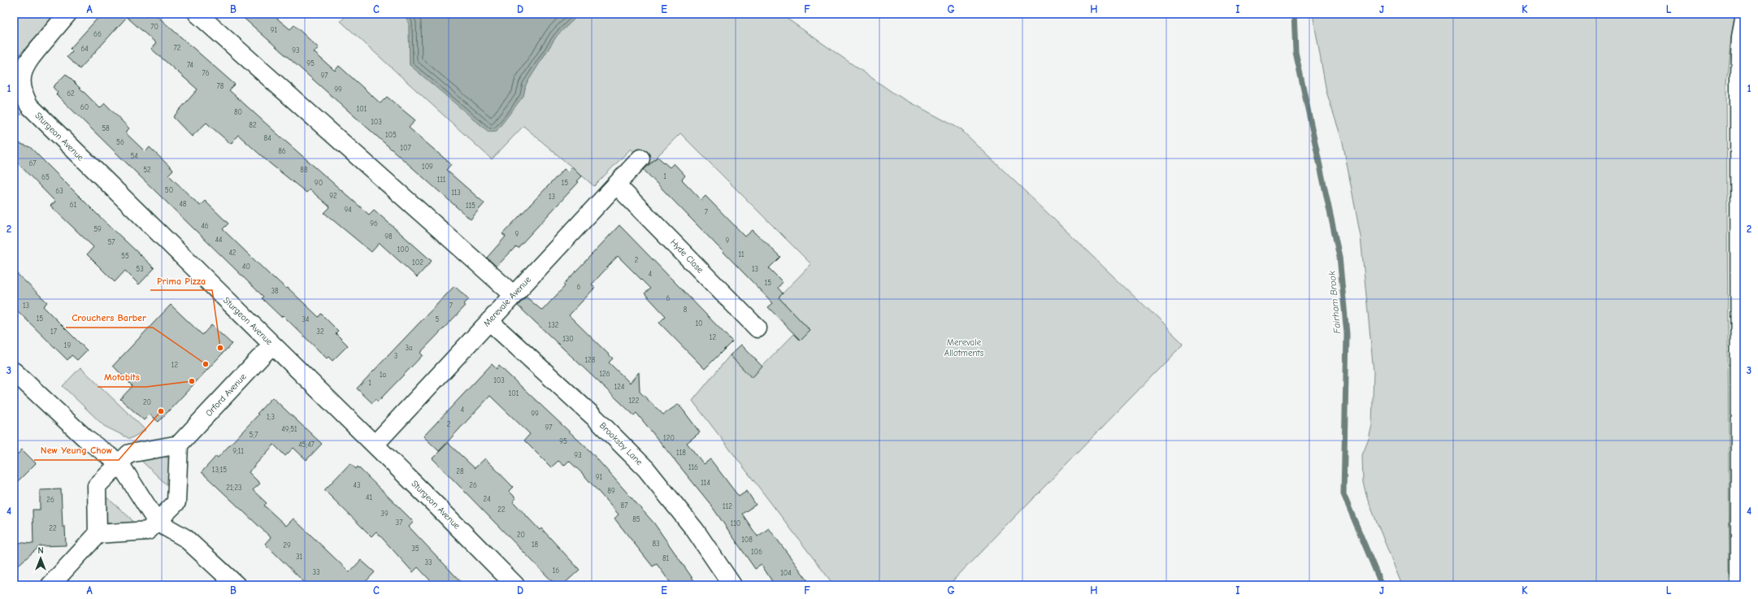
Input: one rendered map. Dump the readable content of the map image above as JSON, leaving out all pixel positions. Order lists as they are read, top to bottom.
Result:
{
  "streets": {
    "street": [
      "Sturgeon Avenue",
      "Hyde Close",
      "Merevale Avenue",
      "Orford Avenue",
      "Brooksby Lane"
    ]
  },
  "crossings": [
    ["Sturgeon Avenue", "Merevale Avenue"],
    ["Sturgeon Avenue", "Orford Avenue"],
    ["Hyde Close", "Merevale Avenue"],
    ["Merevale Avenue", "Brooksby Lane"]
  ],
  "water": ["Fairham Brook"],
  "parks": ["Merevale Allotments"],
  "places": [
    "Prima Pizza",
    "Crouchers Barber",
    "Motabits",
    "New Yeung Chow"
  ],
  "house_numbers": [
    "70",
    "91",
    "66",
    "72",
    "64",
    "93",
    "95",
    "74",
    "76",
    "97",
    "78",
    "99",
    "62",
    "60",
    "101",
    "80",
    "103",
    "82",
    "58",
    "105",
    "84",
    "56",
    "107",
    "86",
    "54",
    "67",
    "109",
    "52",
    "88",
    "1",
    "65",
    "111",
    "90",
    "15",
    "50",
    "63",
    "113",
    "92",
    "13",
    "48",
    "61",
    "115",
    "94",
    "7",
    "96",
    "46",
    "59",
    "9",
    "98",
    "44",
    "9",
    "57",
    "100",
    "42",
    "11",
    "55",
    "2",
    "102",
    "40",
    "53",
    "13",
    "4",
    "15",
    "6",
    "38",
    "6",
    "13",
    "7",
    "8",
    "15",
    "34",
    "5",
    "10",
    "132",
    "17",
    "32",
    "12",
    "130",
    "19",
    "3a",
    "3",
    "128",
    "12",
    "126",
    "1a",
    "103",
    "1",
    "124",
    "101",
    "122",
    "20",
    "4",
    "99",
    "1;3",
    "2",
    "97",
    "49;51",
    "5;7",
    "120",
    "95",
    "45;47",
    "9;11",
    "118",
    "93",
    "116",
    "13;15",
    "28",
    "91",
    "114",
    "43",
    "26",
    "21;23",
    "89",
    "41",
    "24",
    "26",
    "87",
    "112",
    "22",
    "39",
    "85",
    "37",
    "110",
    "22",
    "20",
    "108",
    "83",
    "18",
    "29",
    "35",
    "106",
    "31",
    "81",
    "33",
    "16",
    "33",
    "104"
  ],
  "north": "top",
  "grid": {
    "columns": [
      "A",
      "B",
      "C",
      "D",
      "E",
      "F",
      "G",
      "H",
      "I",
      "J",
      "K",
      "L"
    ],
    "rows": [
      "1",
      "2",
      "3",
      "4"
    ]
  }
}
